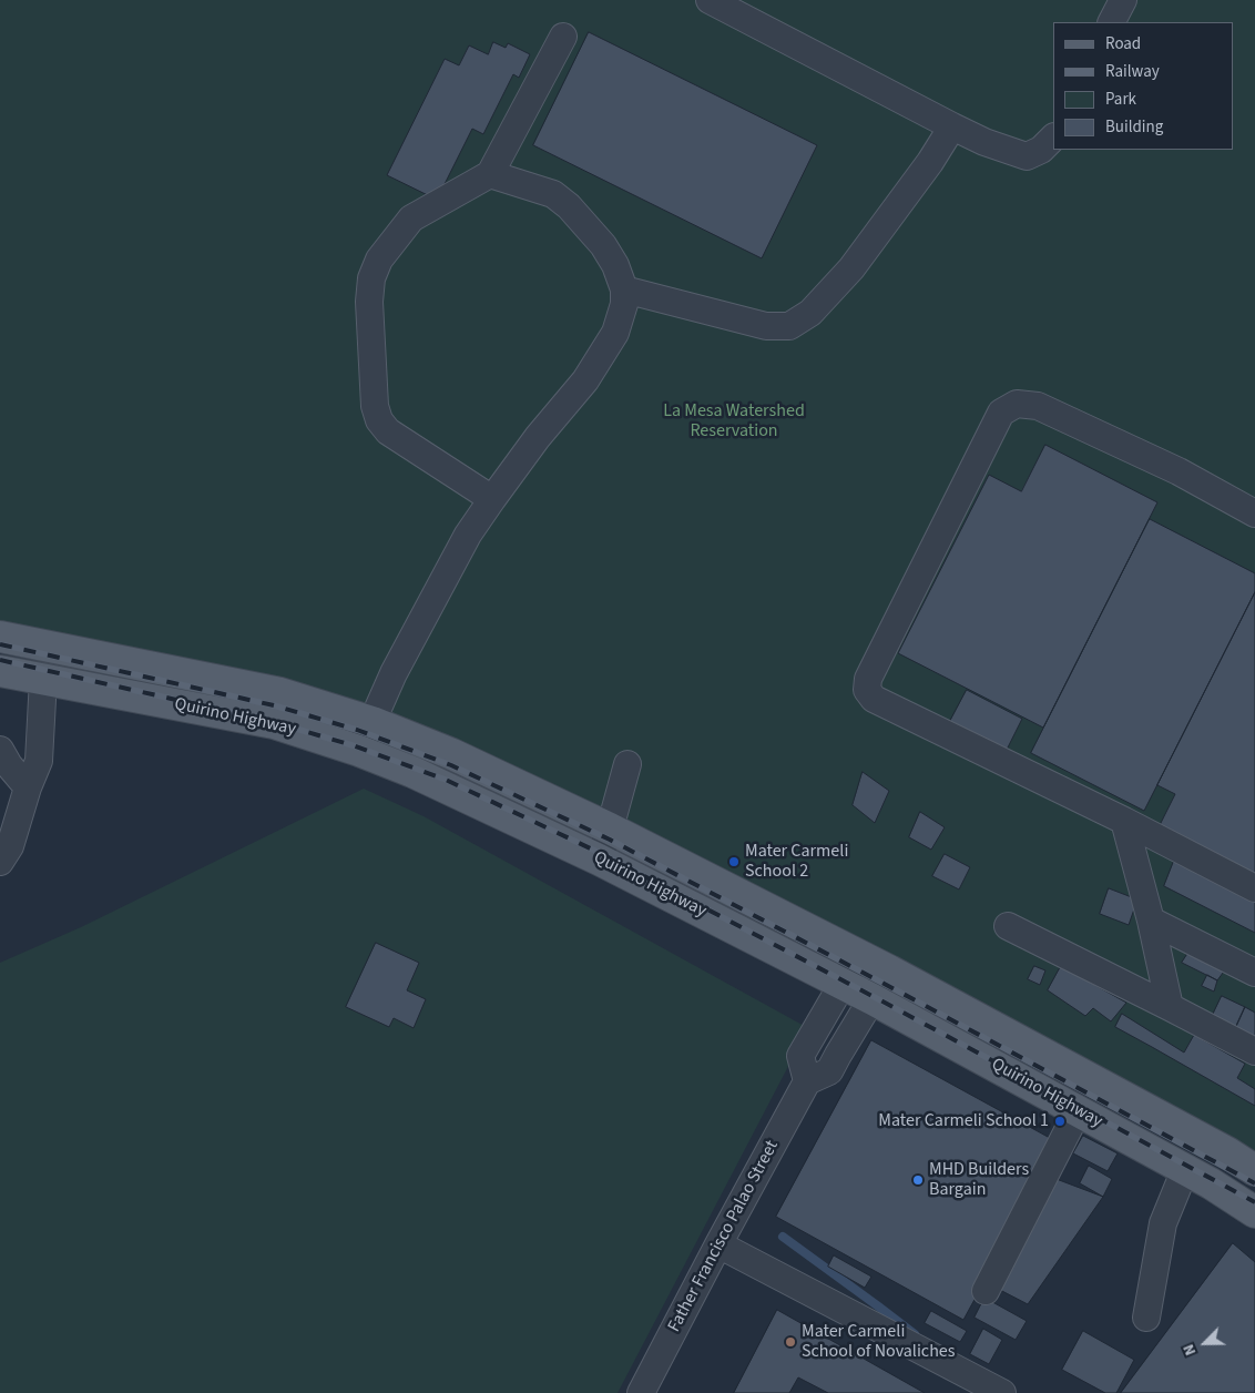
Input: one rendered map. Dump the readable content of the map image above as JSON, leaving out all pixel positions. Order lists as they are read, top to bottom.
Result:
{
  "streets": {
    "main road": ["Quirino Highway"],
    "street": ["Father Francisco Palao Street"]
  },
  "parks": ["La Mesa Watershed Reservation"],
  "places": [
    "Mater Carmeli School 2",
    "Mater Carmeli School 1",
    "MHD Builders Bargain",
    "Mater Carmeli School of Novaliches"
  ],
  "legend": [
    "Road",
    "Railway",
    "Park",
    "Building"
  ],
  "north": "bottom left"
}
